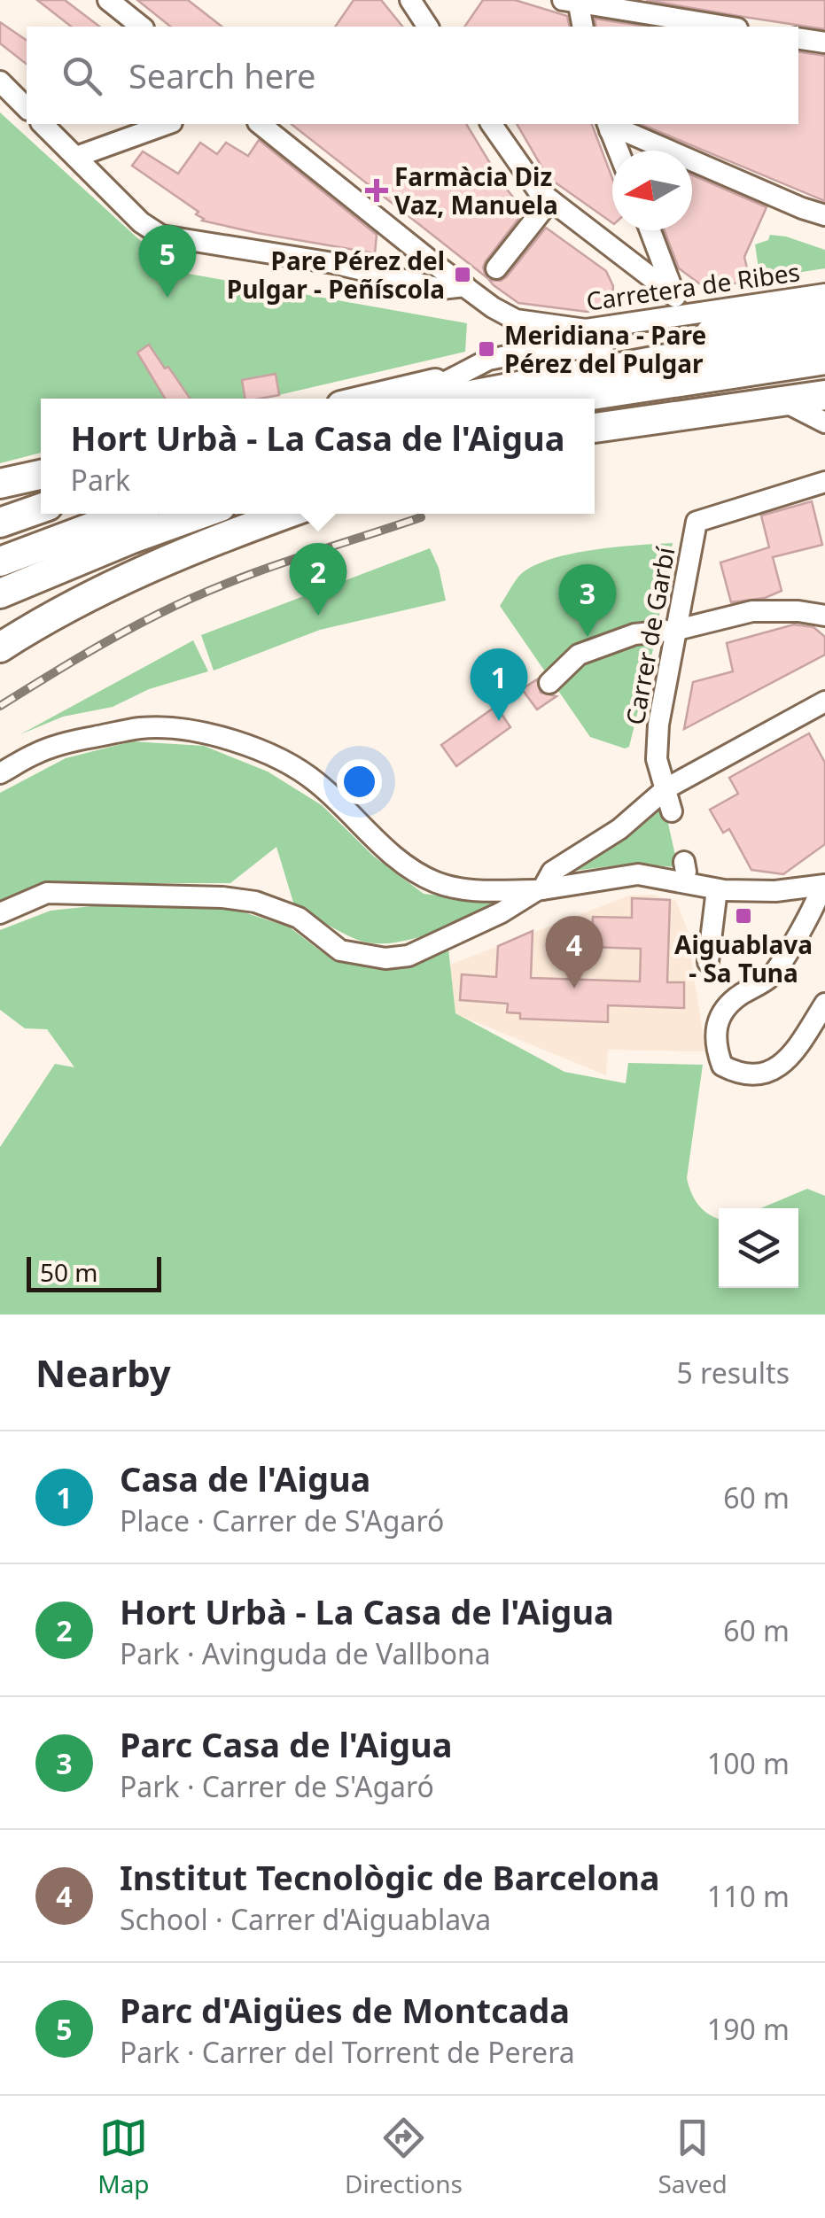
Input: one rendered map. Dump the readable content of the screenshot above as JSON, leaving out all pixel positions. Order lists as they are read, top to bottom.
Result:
{
  "streets": {
    "street": ["Carretera de Ribes", "Carrer de Garbí"]
  },
  "places": {
    "health": ["Farmàcia Diz Vaz, Manuela"],
    "transit": ["Pare Pérez del Pulgar - Peñíscola", "Meridiana - Pare Pérez del Pulgar", "Aiguablava - Sa Tuna"]
  },
  "scale_bar": "50 m",
  "north": "left",
  "page": {
    "search": "Search here",
    "pins": [
      "5",
      "2",
      "3",
      "1",
      "4"
    ],
    "popup": ["Hort Urbà - La Casa de l'Aigua", "Park"],
    "scale": "50 m",
    "heading": ["Nearby", "5 results"],
    "list": [
      {
        "mark": "1",
        "name": "Casa de l'Aigua",
        "note": "Place · Carrer de S'Agaró",
        "value": "60 m"
      },
      {
        "mark": "2",
        "name": "Hort Urbà - La Casa de l'Aigua",
        "note": "Park · Avinguda de Vallbona",
        "value": "60 m"
      },
      {
        "mark": "3",
        "name": "Parc Casa de l'Aigua",
        "note": "Park · Carrer de S'Agaró",
        "value": "100 m"
      },
      {
        "mark": "4",
        "name": "Institut Tecnològic de Barcelona",
        "note": "School · Carrer d'Aiguablava",
        "value": "110 m"
      },
      {
        "mark": "5",
        "name": "Parc d'Aigües de Montcada",
        "note": "Park · Carrer del Torrent de Perera",
        "value": "190 m"
      }
    ],
    "nav": ["Map", "Directions", "Saved"]
  }
}
